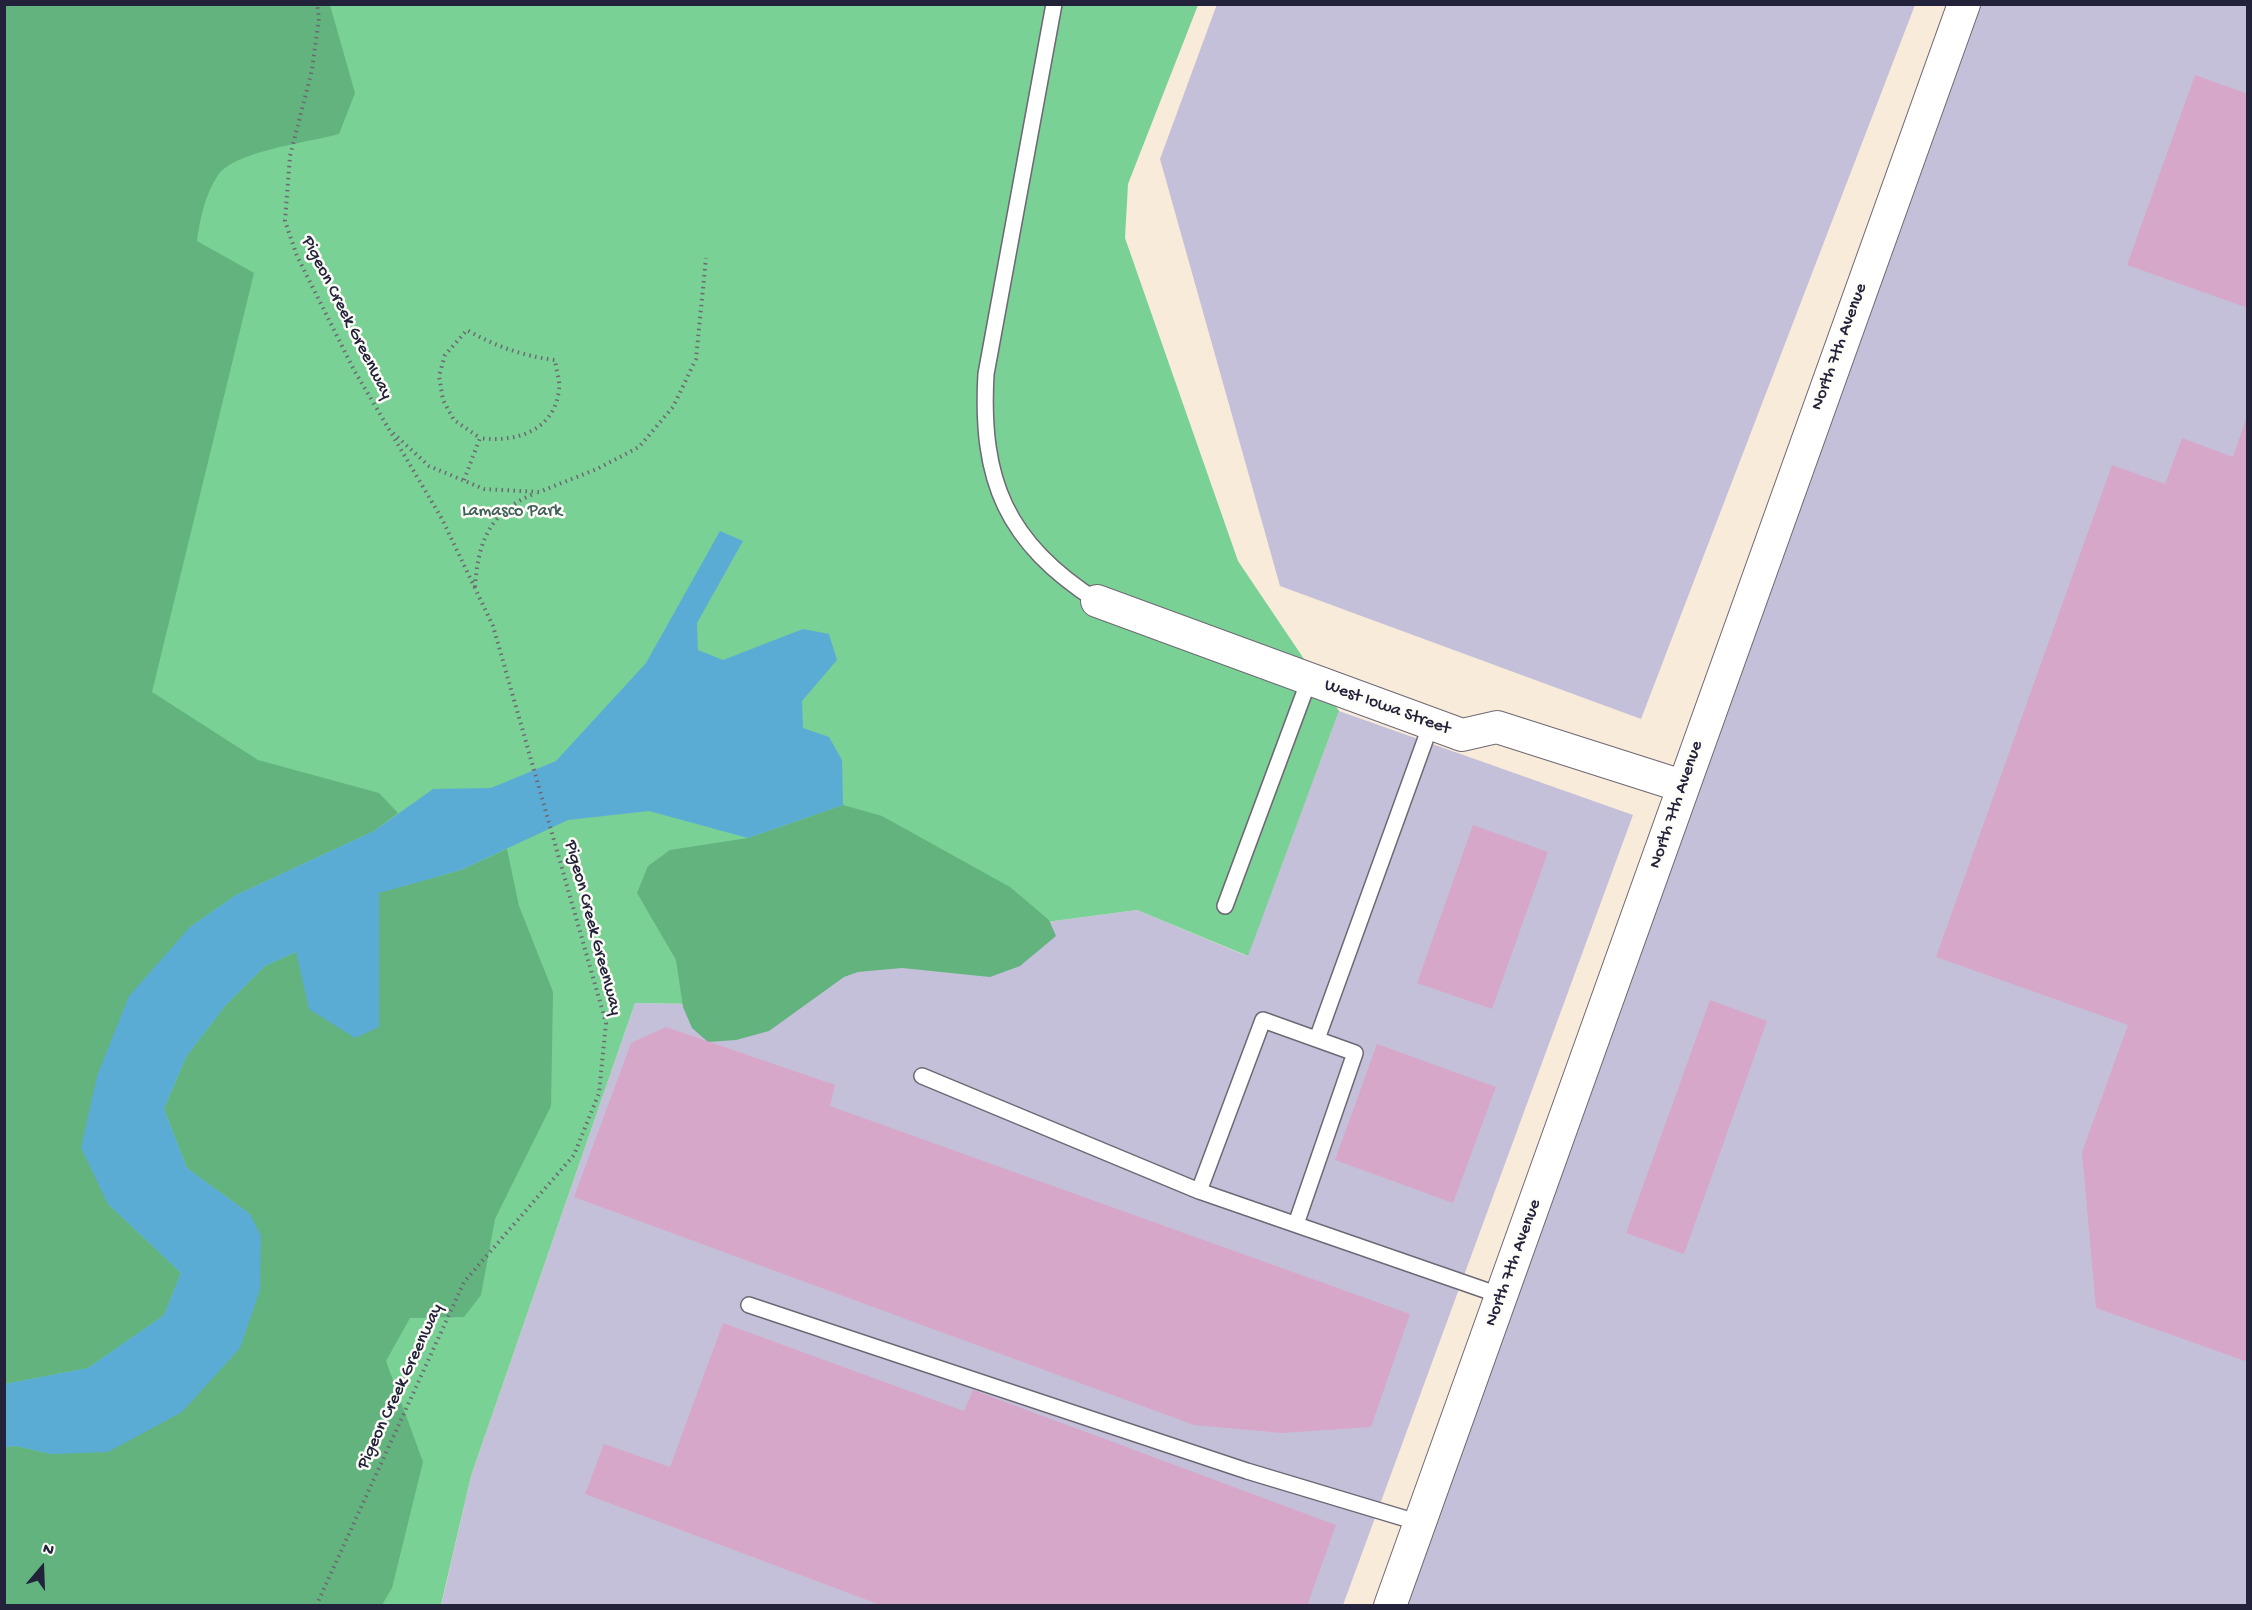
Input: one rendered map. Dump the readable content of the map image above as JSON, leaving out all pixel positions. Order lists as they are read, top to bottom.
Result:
{
  "streets": {
    "street": ["North 7th Avenue", "West Iowa Street"],
    "path": ["Pigeon Creek Greenway"]
  },
  "crossings": [
    ["North 7th Avenue", "West Iowa Street"]
  ],
  "parks": ["Lamasco Park"],
  "north": "top"
}
